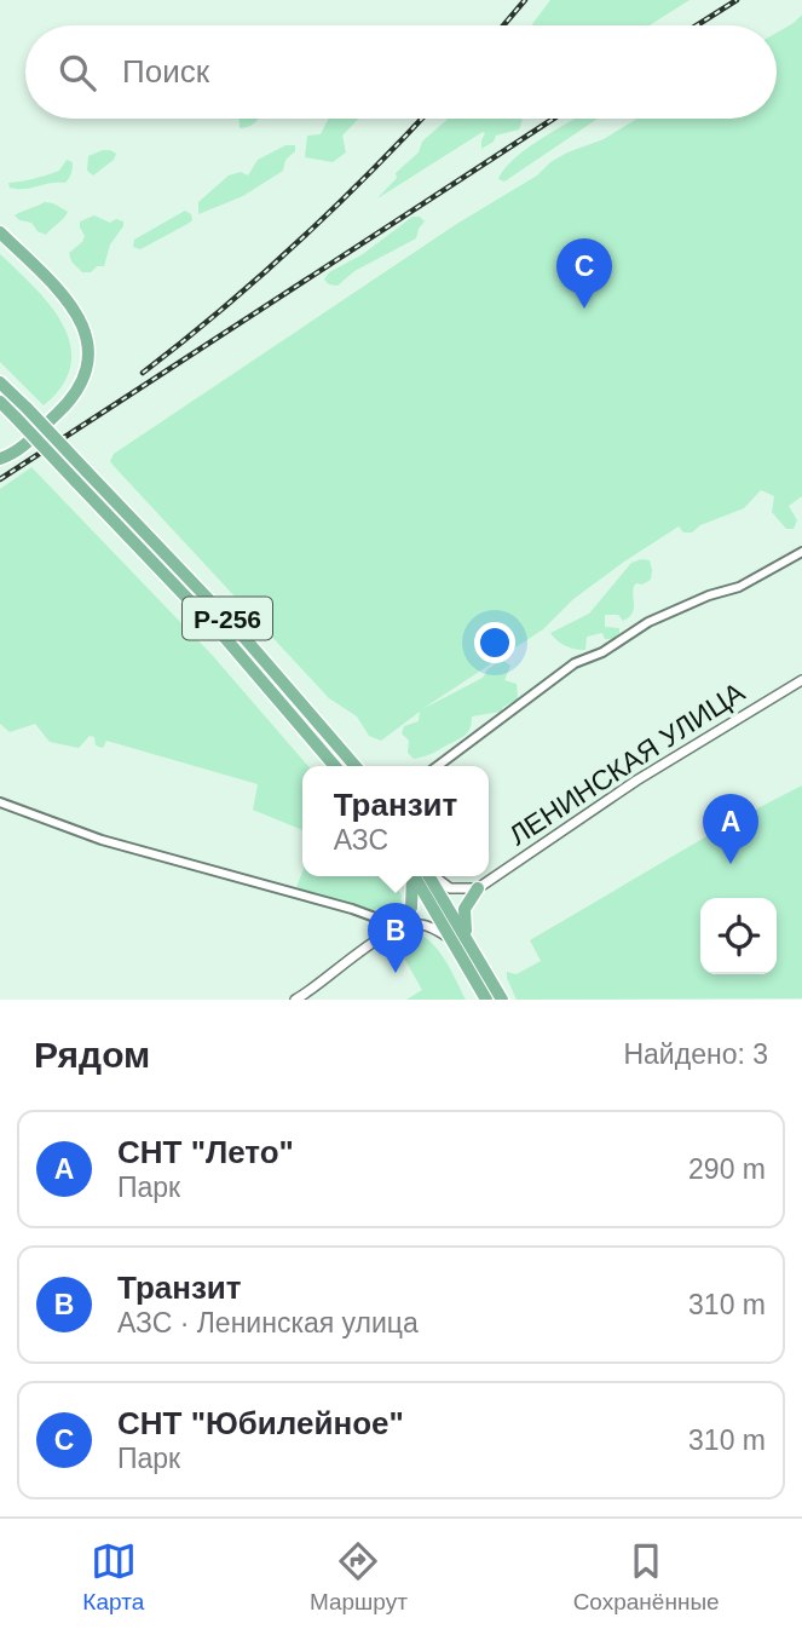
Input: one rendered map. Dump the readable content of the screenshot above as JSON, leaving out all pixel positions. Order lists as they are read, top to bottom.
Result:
{
  "streets": {
    "highway": ["Р-256"],
    "street": ["ЛЕНИНСКАЯ УЛИЦА"]
  },
  "page": {
    "search": "Поиск",
    "pins": ["C", "A", "B"],
    "popup": ["Транзит", "АЗС"],
    "heading": ["Рядом", "Найдено: 3"],
    "list": [
      {
        "mark": "A",
        "name": "СНТ \"Лето\"",
        "note": "Парк",
        "value": "290 m"
      },
      {
        "mark": "B",
        "name": "Транзит",
        "note": "АЗС · Ленинская улица",
        "value": "310 m"
      },
      {
        "mark": "C",
        "name": "СНТ \"Юбилейное\"",
        "note": "Парк",
        "value": "310 m"
      }
    ],
    "nav": ["Карта", "Маршрут", "Сохранённые"]
  }
}
